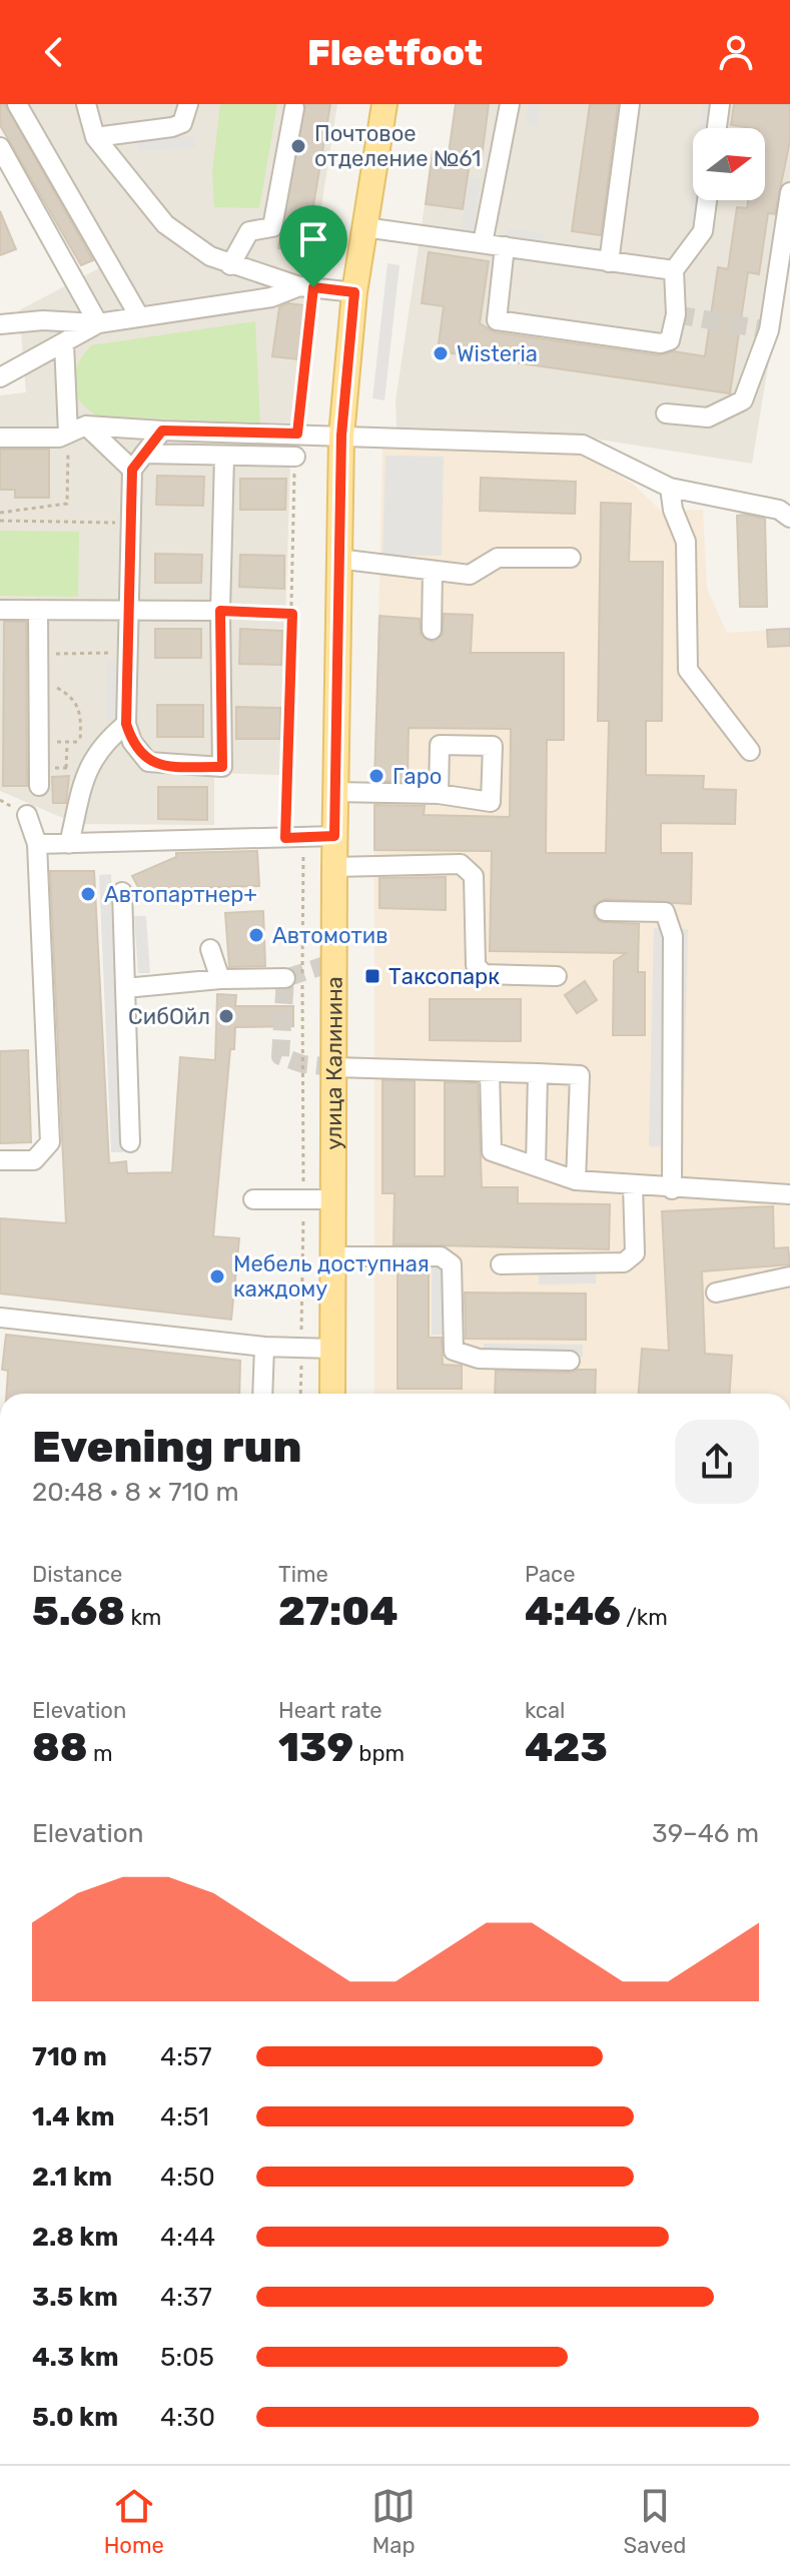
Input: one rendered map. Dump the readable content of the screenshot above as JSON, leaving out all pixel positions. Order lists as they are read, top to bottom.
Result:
{
  "streets": {
    "main road": ["улица Калинина"]
  },
  "places": {
    "other": [
      "Почтовое отделение №61",
      "Wisteria",
      "Гаро",
      "Автопартнер+",
      "Автомотив",
      "СибОйл",
      "Мебель доступная каждому"
    ],
    "transit": ["Таксопарк"]
  },
  "north": "right",
  "page": {
    "header": "Fleetfoot",
    "heading": ["Evening run", "20:48 · 8 × 710 m"],
    "stats": [
      ["Distance", "5.68 km"],
      ["Time", "27:04"],
      ["Pace", "4:46 /km"],
      ["Elevation", "88 m"],
      ["Heart rate", "139 bpm"],
      ["kcal", "423"]
    ],
    "chart": ["Elevation", "39–46 m"],
    "list": [
      {
        "name": "710 m",
        "note": "4:57"
      },
      {
        "name": "1.4 km",
        "note": "4:51"
      },
      {
        "name": "2.1 km",
        "note": "4:50"
      },
      {
        "name": "2.8 km",
        "note": "4:44"
      },
      {
        "name": "3.5 km",
        "note": "4:37"
      },
      {
        "name": "4.3 km",
        "note": "5:05"
      },
      {
        "name": "5.0 km",
        "note": "4:30"
      }
    ],
    "tabs": ["Home", "Map", "Saved"]
  }
}
